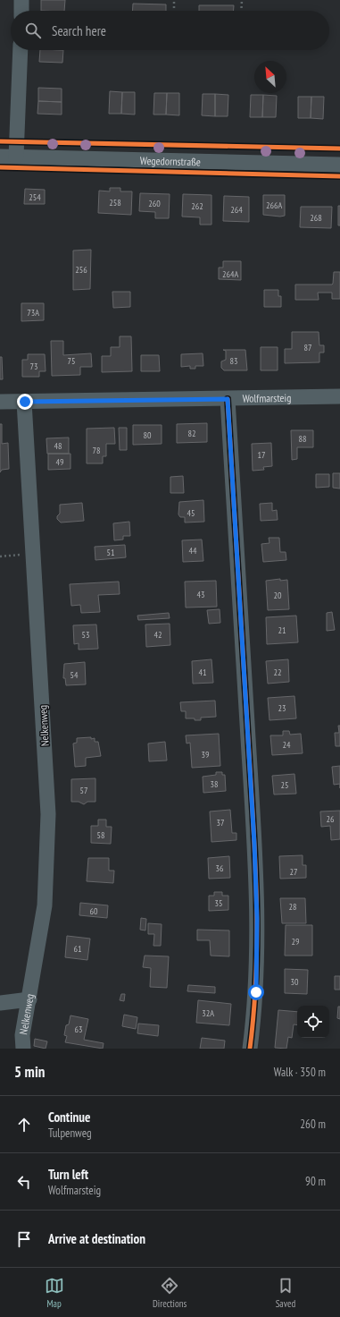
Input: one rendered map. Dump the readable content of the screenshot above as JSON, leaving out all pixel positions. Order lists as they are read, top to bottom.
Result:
{
  "streets": {
    "street": ["Wegedornstraße", "Wolfmarsteig", "Nelkenweg"]
  },
  "crossings": [
    ["Wolfmarsteig", "Nelkenweg"]
  ],
  "house_numbers": [
    "254",
    "258",
    "260",
    "266A",
    "262",
    "264",
    "268",
    "256",
    "264A",
    "73A",
    "87",
    "75",
    "83",
    "73",
    "82",
    "80",
    "88",
    "48",
    "78",
    "17",
    "49",
    "45",
    "44",
    "51",
    "43",
    "20",
    "21",
    "53",
    "42",
    "41",
    "22",
    "54",
    "23",
    "24",
    "39",
    "38",
    "25",
    "57",
    "26",
    "37",
    "58",
    "36",
    "27",
    "35",
    "28",
    "60",
    "29",
    "61",
    "30",
    "32A",
    "63"
  ],
  "north": "top left",
  "page": {
    "search": "Search here",
    "heading": ["5 min", "Walk · 350 m"],
    "list": [
      ["Continue", "Tulpenweg", "260 m"],
      ["Turn left", "Wolfmarsteig", "90 m"],
      "Arrive at destination"
    ],
    "nav": ["Map", "Directions", "Saved"]
  }
}
